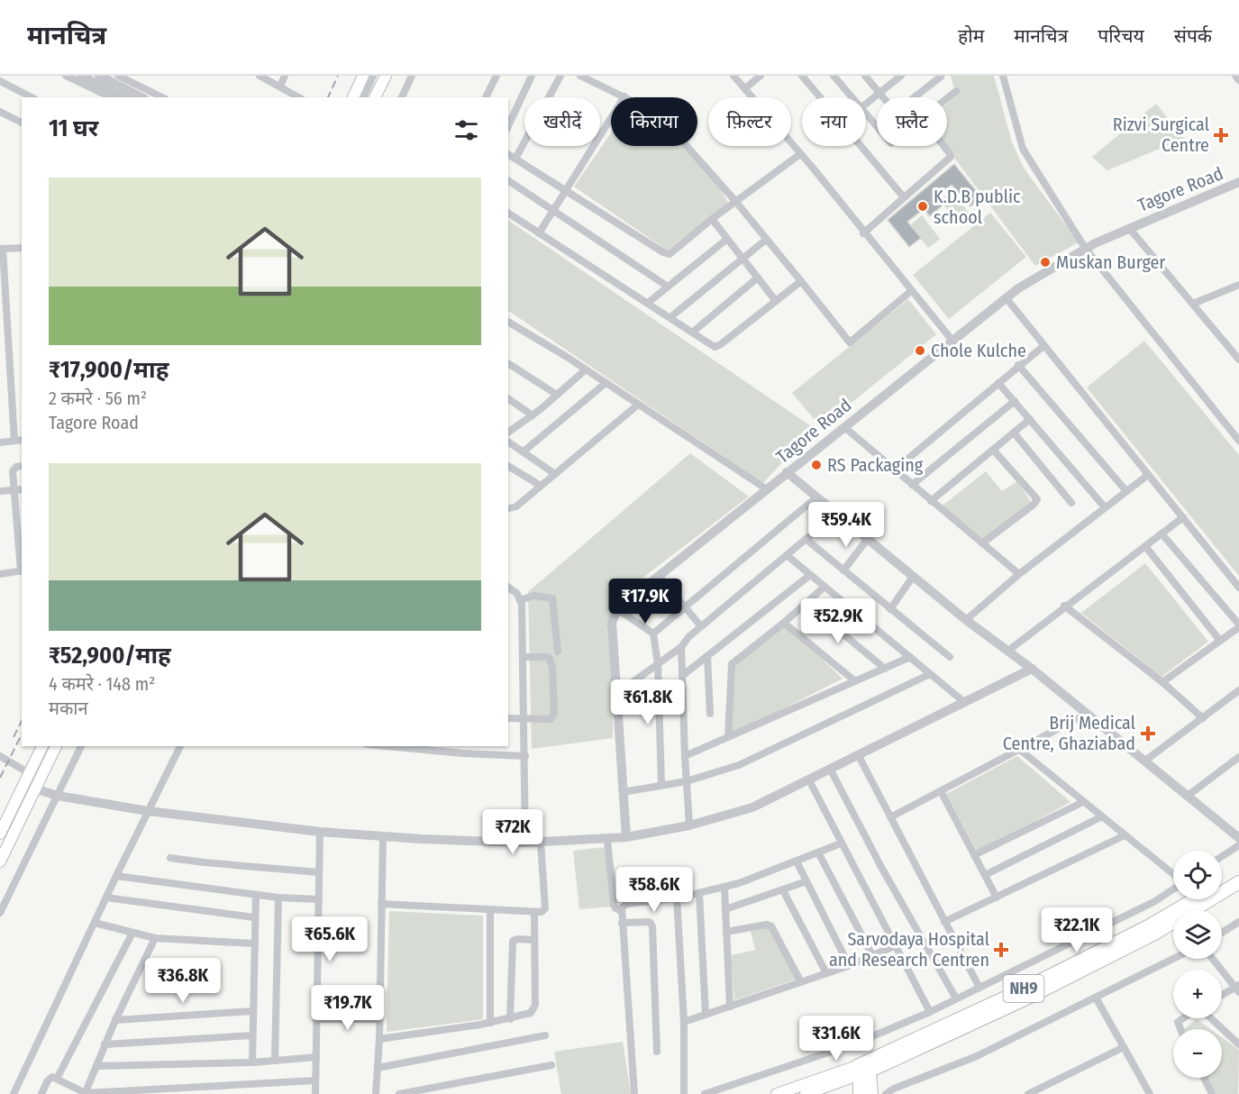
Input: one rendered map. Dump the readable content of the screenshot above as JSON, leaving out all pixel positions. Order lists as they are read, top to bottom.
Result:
{
  "streets": {
    "highway": ["NH9"],
    "street": ["Tagore Road"]
  },
  "places": {
    "health": ["Rizvi Surgical Centre", "Brij Medical Centre, Ghaziabad", "Sarvodaya Hospital and Research Centren"],
    "other": [
      "K.D.B public school",
      "Muskan Burger",
      "Chole Kulche",
      "RS Packaging"
    ]
  },
  "page": {
    "header": "मानचित्र",
    "nav": [
      "होम",
      "मानचित्र",
      "परिचय",
      "संपर्क"
    ],
    "chip": [
      "खरीदें",
      "किराया",
      "फ़िल्टर",
      "नया",
      "फ़्लैट"
    ],
    "heading": "11 घर",
    "list": [
      {
        "name": "₹17,900/माह",
        "note": "2 कमरे · 56 m² · Tagore Road"
      },
      {
        "name": "₹52,900/माह",
        "note": "4 कमरे · 148 m² · मकान"
      }
    ],
    "price": [
      "₹59.4K",
      "₹17.9K",
      "₹52.9K",
      "₹61.8K",
      "₹72K",
      "₹58.6K",
      "₹22.1K",
      "₹65.6K",
      "₹36.8K",
      "₹19.7K",
      "₹31.6K"
    ],
    "map_buttons": ["+", "−"]
  }
}
